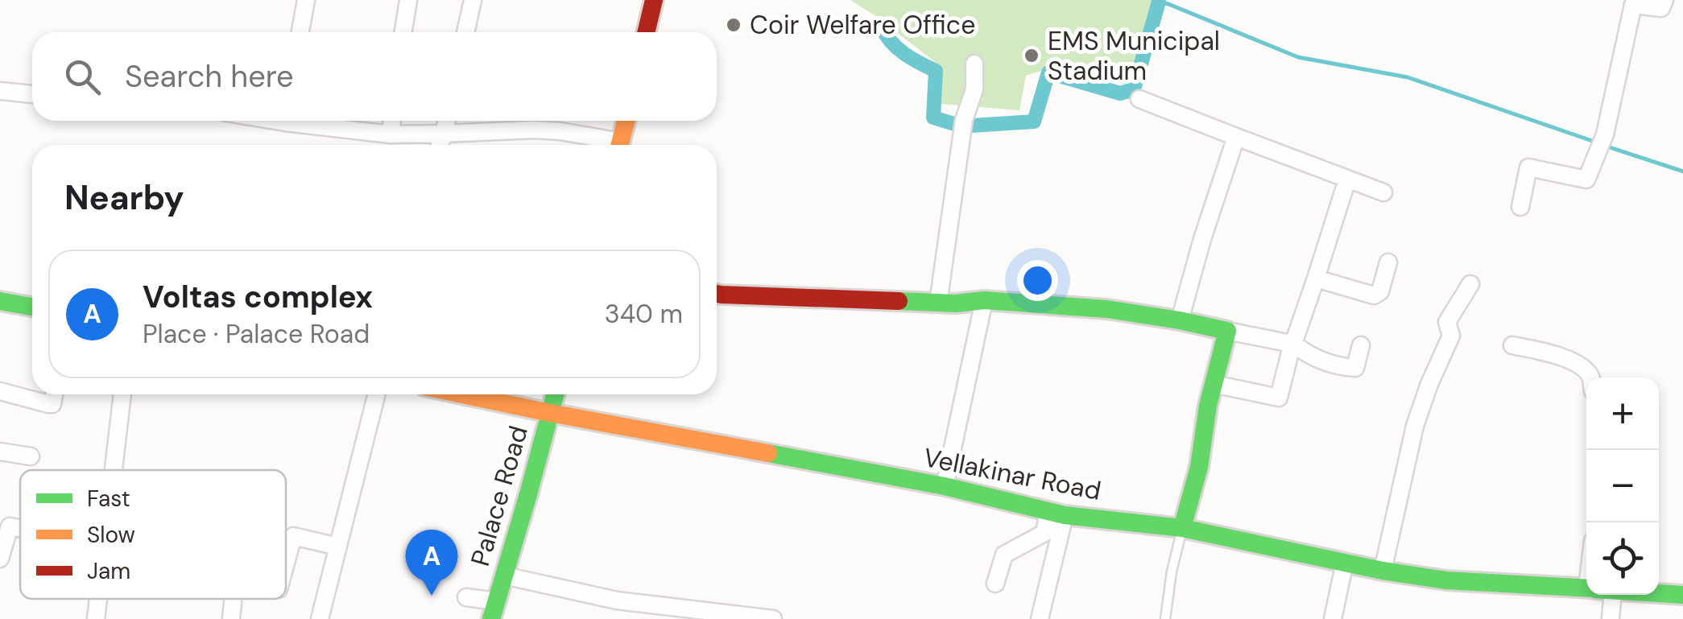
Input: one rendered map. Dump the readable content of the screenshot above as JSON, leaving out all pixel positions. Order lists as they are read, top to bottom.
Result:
{
  "streets": {
    "main road": ["Vellakinar Road", "Palace Road"]
  },
  "crossings": [
    ["Vellakinar Road", "Palace Road"]
  ],
  "places": ["Coir Welfare Office", "EMS Municipal Stadium"],
  "legend": ["Fast", "Slow", "Jam"],
  "page": {
    "search": "Search here",
    "heading": "Nearby",
    "list": [
      {
        "mark": "A",
        "name": "Voltas complex",
        "note": "Place · Palace Road",
        "value": "340 m"
      }
    ],
    "map_buttons": ["+", "−"],
    "pins": "A"
  }
}
